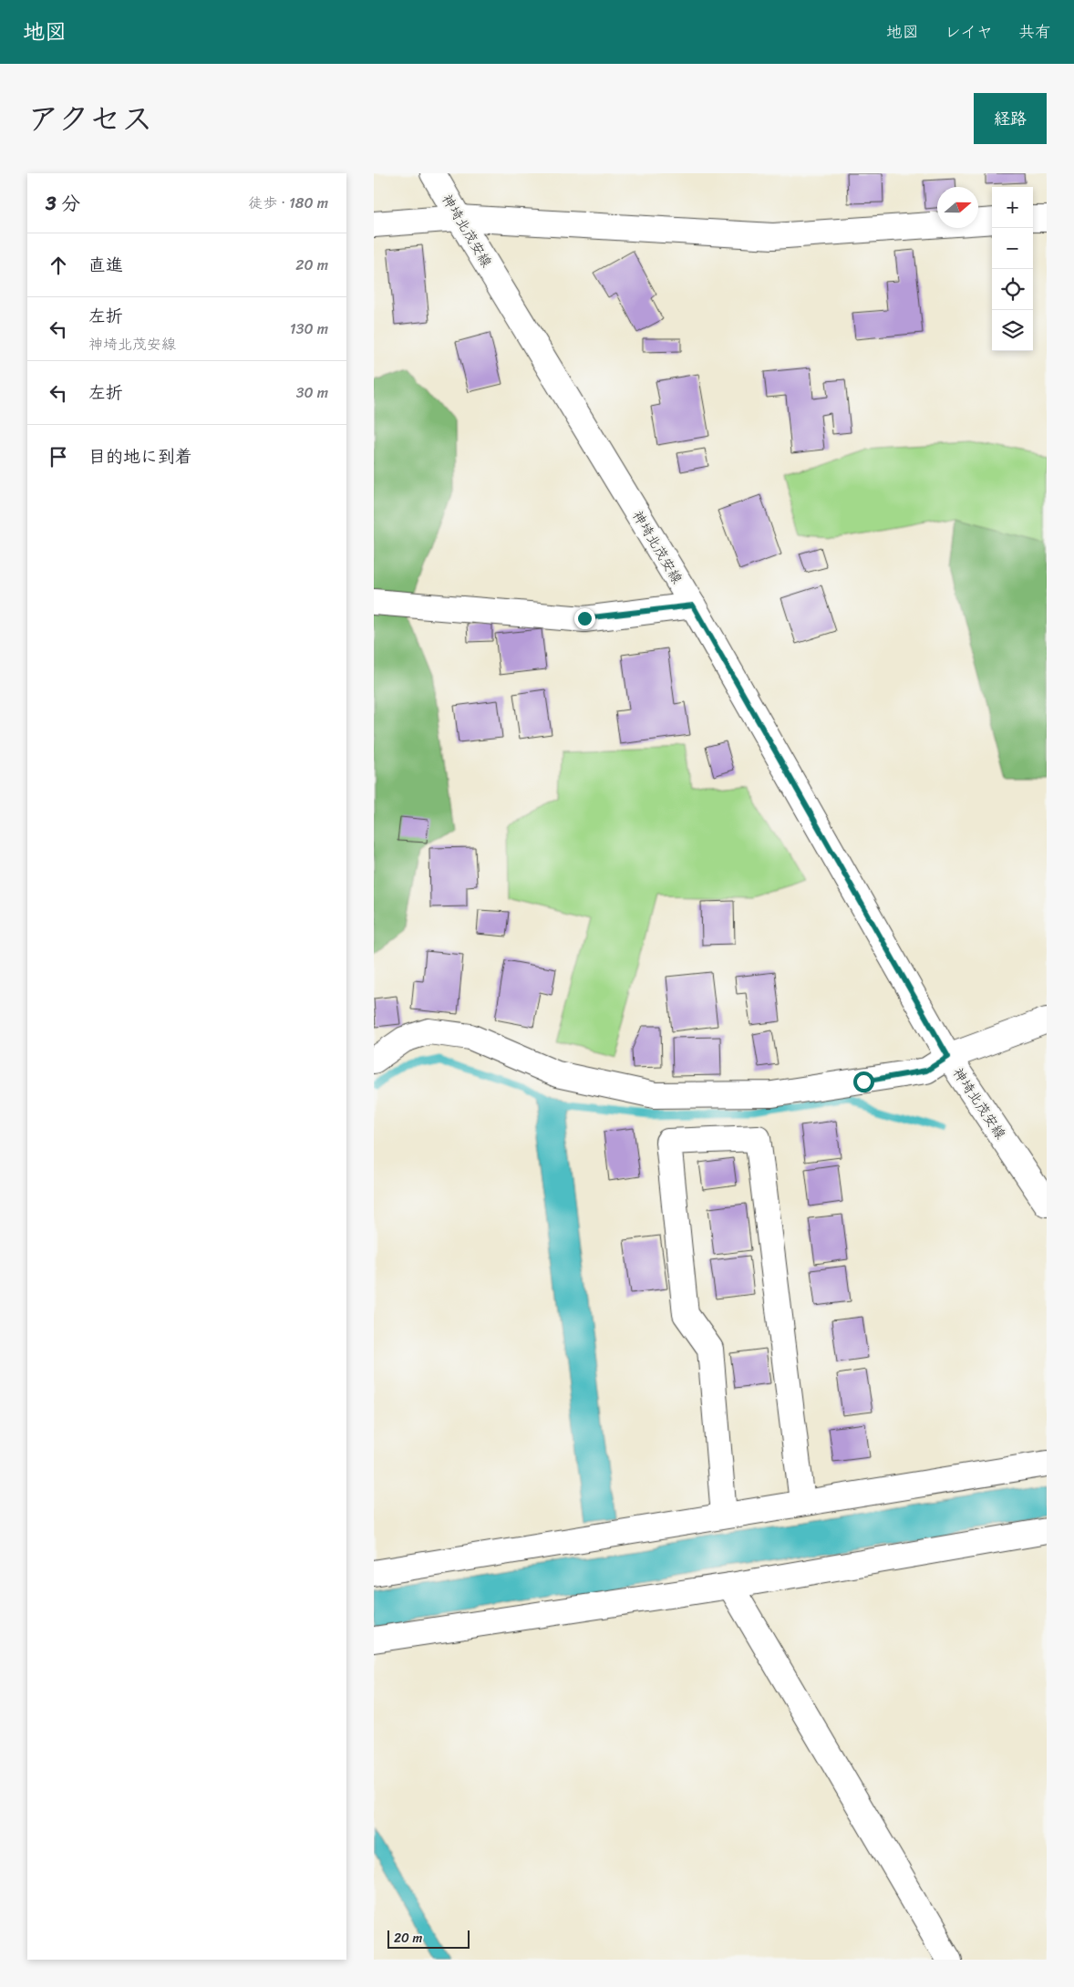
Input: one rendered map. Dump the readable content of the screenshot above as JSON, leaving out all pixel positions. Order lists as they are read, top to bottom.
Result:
{
  "streets": {
    "street": ["神埼北茂安線"]
  },
  "scale_bar": "20 m",
  "north": "right",
  "page": {
    "header": "地図",
    "nav": ["地図", "レイヤ", "共有"],
    "title": "アクセス",
    "buttons": "経路",
    "heading": ["3 分", "徒歩 · 180 m"],
    "map_buttons": ["+", "−"],
    "list": [
      ["直進", "20 m"],
      ["左折", "神埼北茂安線", "130 m"],
      ["左折", "30 m"],
      "目的地に到着"
    ],
    "scale": "20 m"
  }
}
